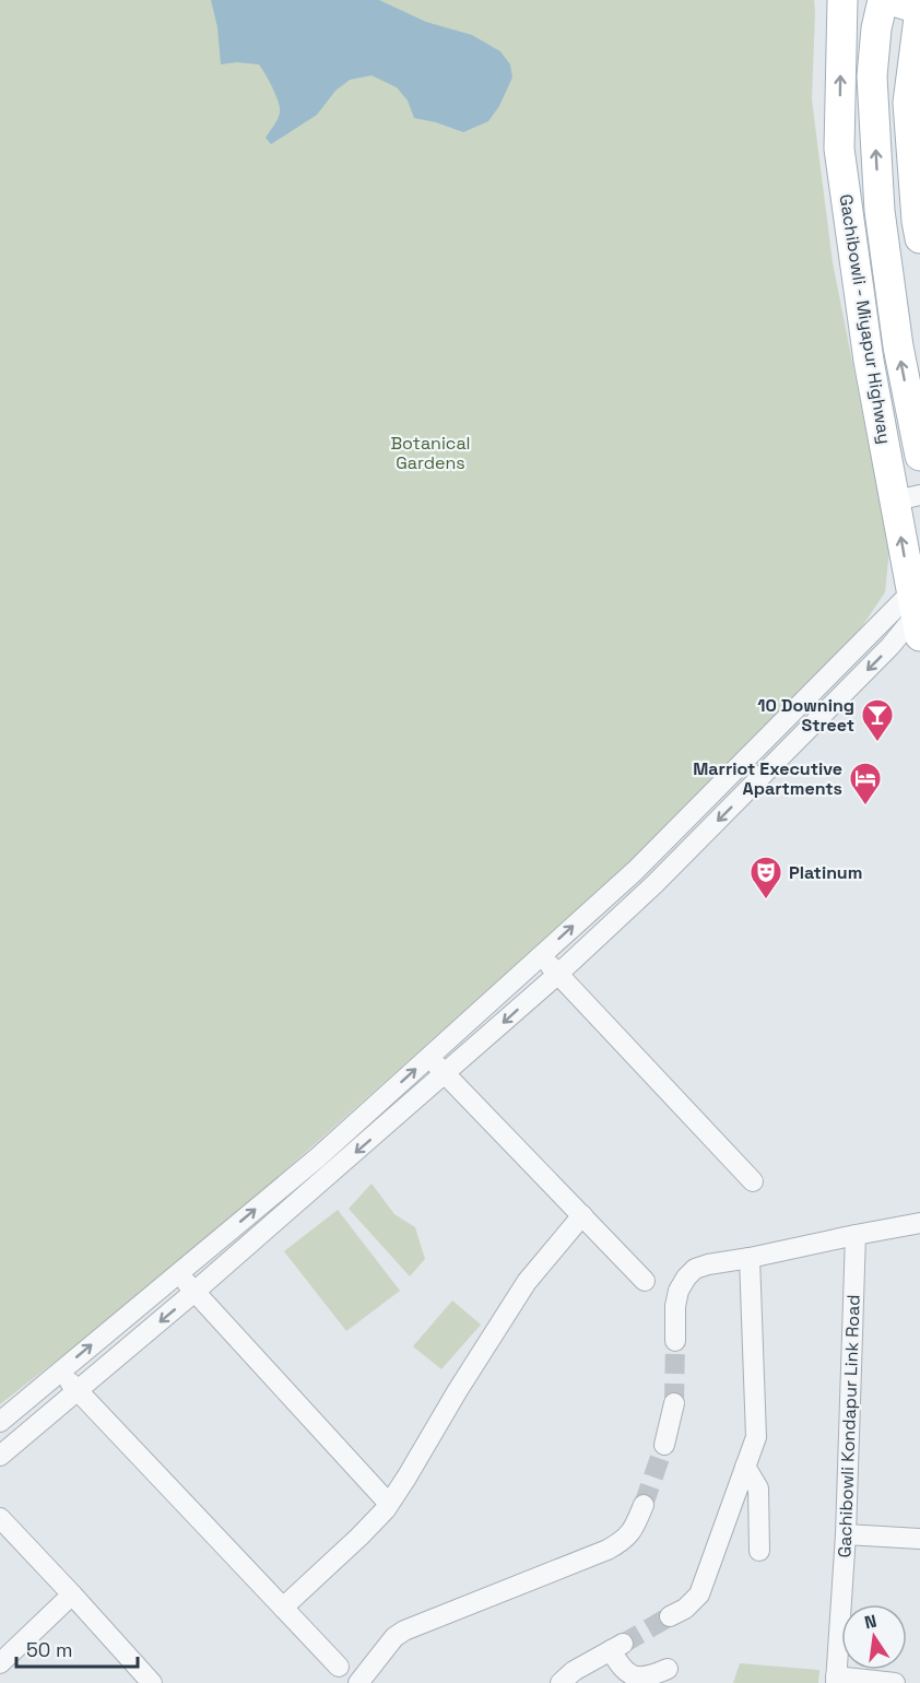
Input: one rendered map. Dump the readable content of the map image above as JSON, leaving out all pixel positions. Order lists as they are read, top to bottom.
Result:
{
  "streets": {
    "main road": ["Gachibowli - Miyapur Highway"],
    "street": ["Gachibowli Kondapur Link Road"]
  },
  "parks": ["Botanical Gardens"],
  "places": {
    "bar": ["10 Downing Street"],
    "hotel": ["Marriot Executive Apartments"],
    "theatre": ["Platinum"]
  },
  "scale_bar": "50 m",
  "north": "top"
}
